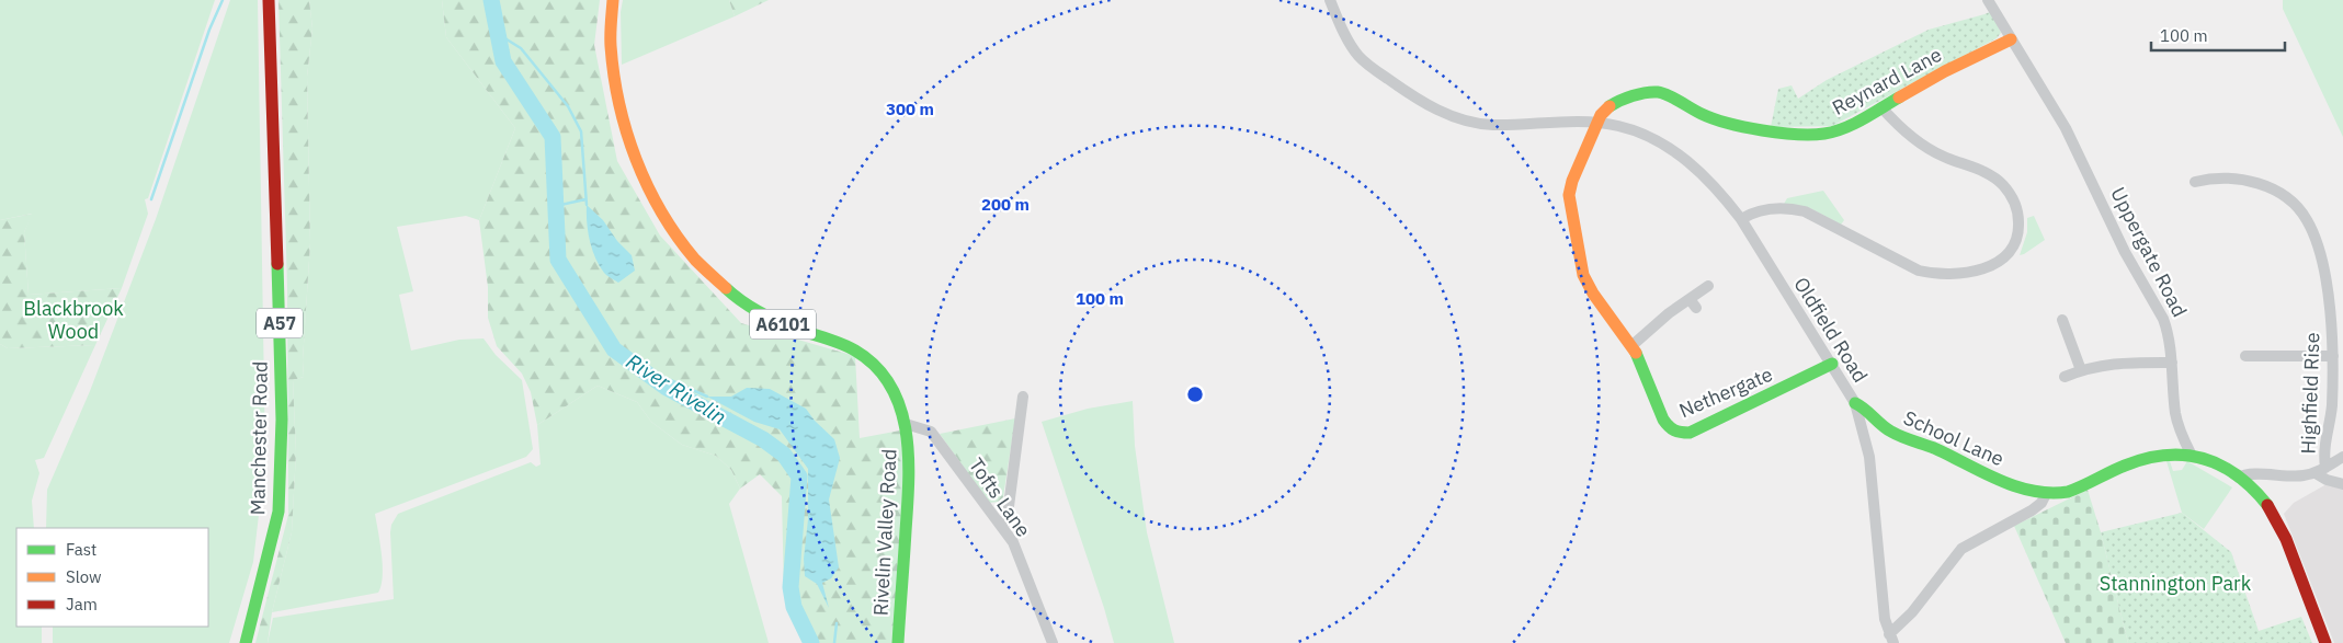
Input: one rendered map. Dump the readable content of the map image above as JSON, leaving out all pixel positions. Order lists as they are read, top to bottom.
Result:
{
  "streets": {
    "street": [
      "Reynard Lane",
      "Uppergate Road",
      "A57",
      "A6101",
      "Oldfield Road",
      "Nethergate",
      "Highfield Rise",
      "Manchester Road",
      "School Lane",
      "Tofts Lane",
      "Rivelin Valley Road"
    ]
  },
  "crossings": [
    ["Reynard Lane", "Uppergate Road"],
    ["Reynard Lane", "Oldfield Road"],
    ["Reynard Lane", "Nethergate"],
    ["Oldfield Road", "Nethergate"],
    ["Oldfield Road", "School Lane"],
    ["Tofts Lane", "Rivelin Valley Road"]
  ],
  "water": ["River Rivelin"],
  "parks": ["Blackbrook Wood", "Stannington Park"],
  "legend": ["Fast", "Slow", "Jam"],
  "scale_bar": "100 m",
  "rings": ["300 m", "200 m", "100 m"]
}
